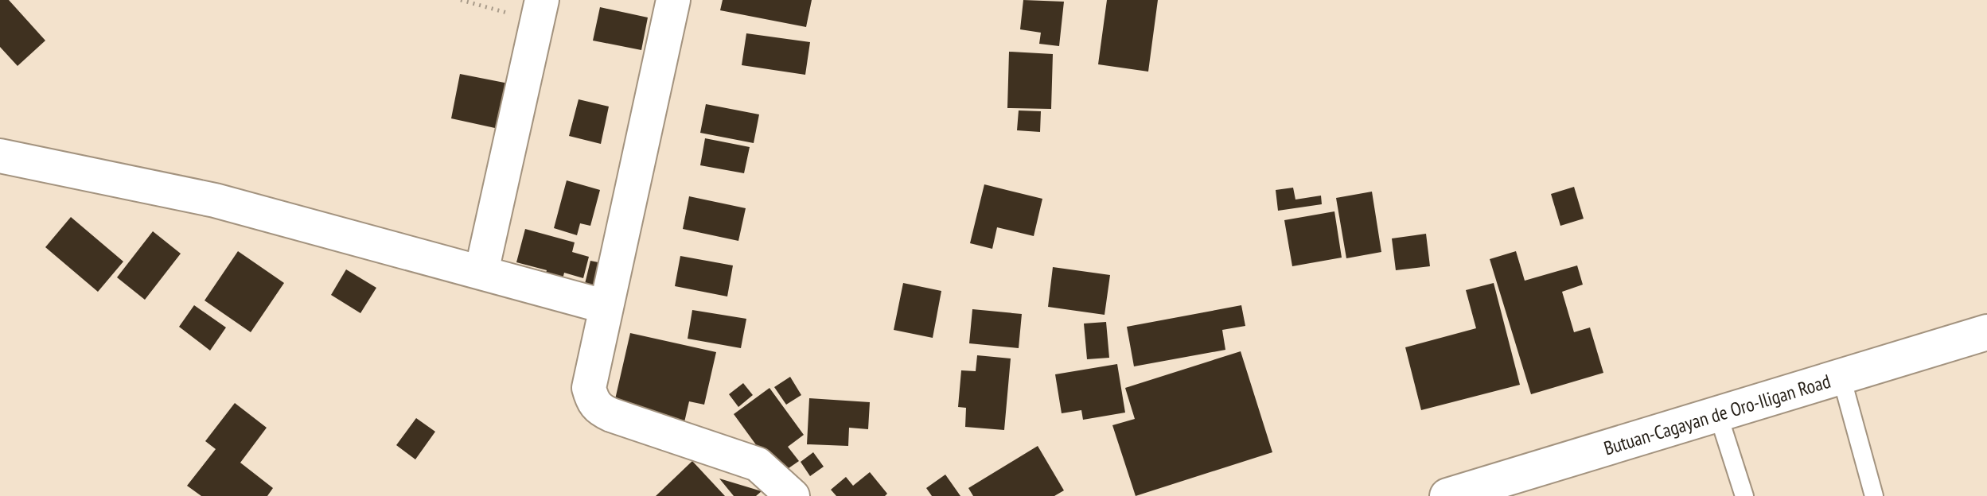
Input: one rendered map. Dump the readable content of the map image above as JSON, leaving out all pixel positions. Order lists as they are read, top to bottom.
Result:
{
  "streets": {
    "highway": ["Butuan-Cagayan de Oro-Iligan Road"]
  }
}
